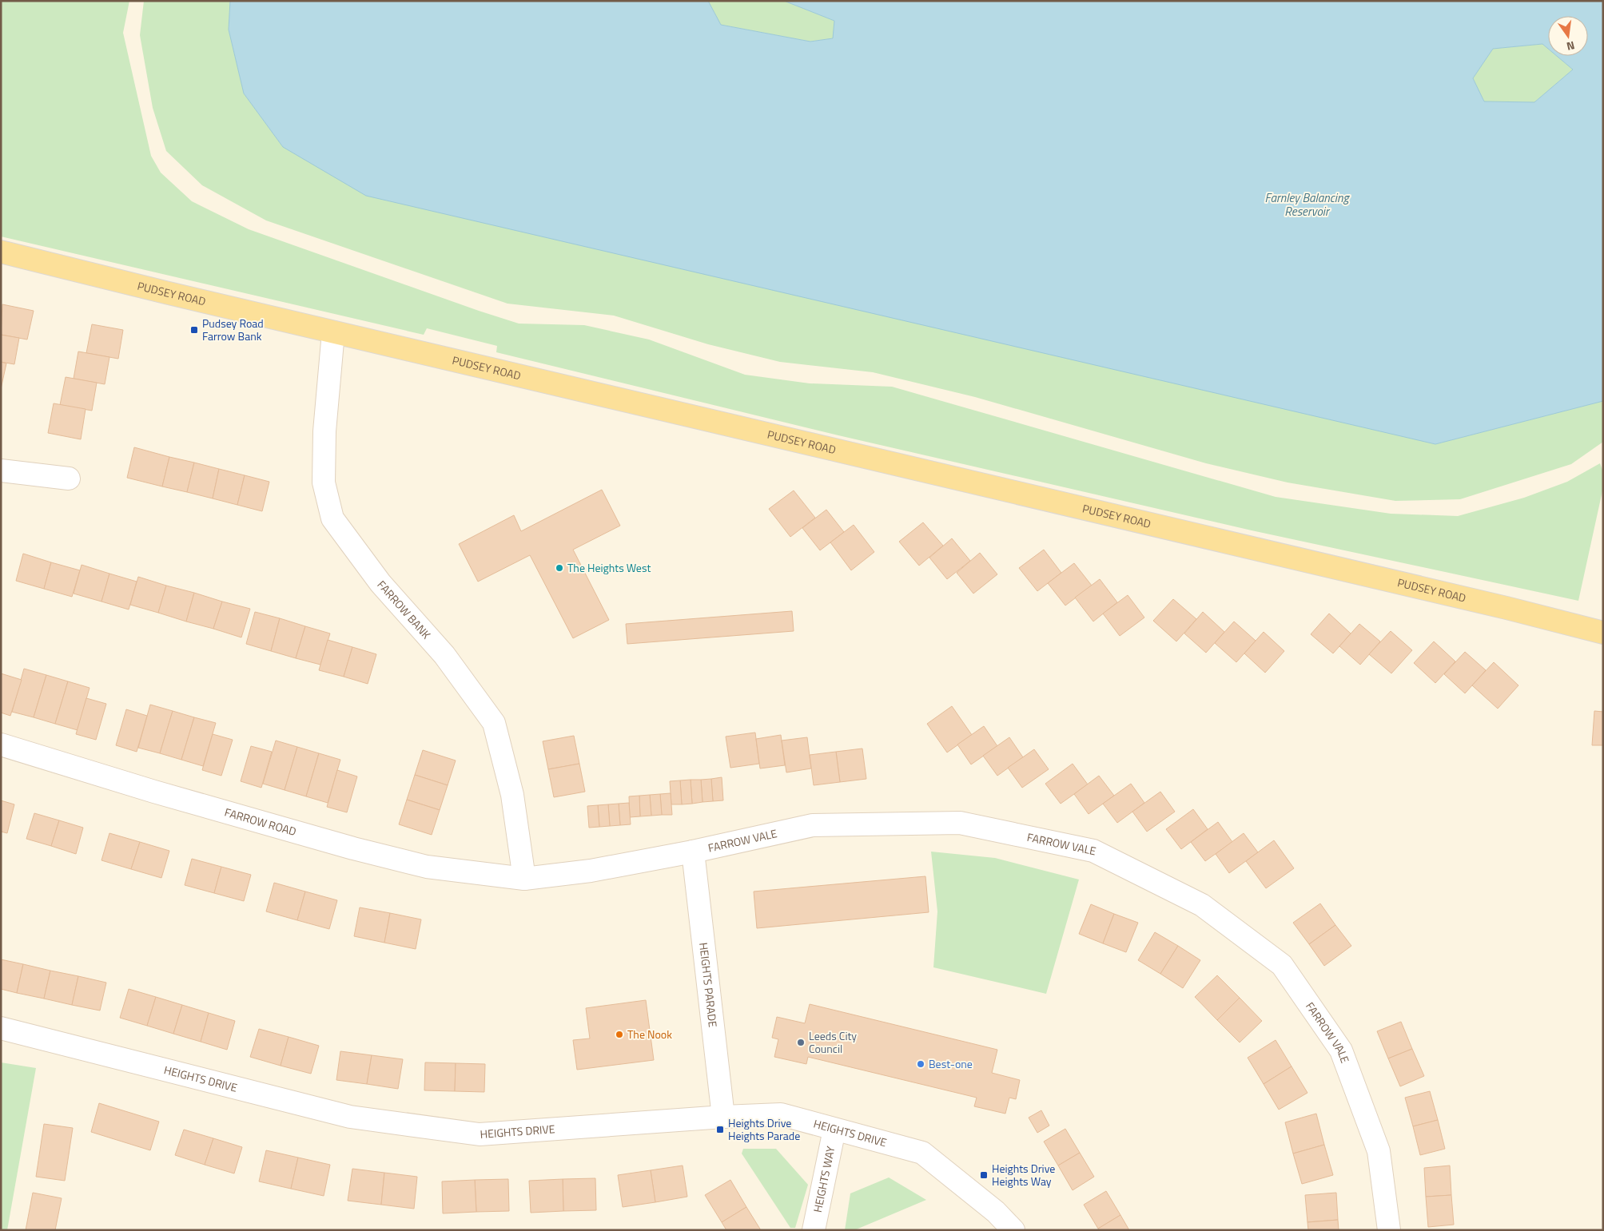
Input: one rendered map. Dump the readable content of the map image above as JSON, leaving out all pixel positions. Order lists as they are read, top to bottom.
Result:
{
  "streets": {
    "main road": ["PUDSEY ROAD"],
    "street": [
      "FARROW BANK",
      "FARROW ROAD",
      "FARROW VALE",
      "HEIGHTS PARADE",
      "HEIGHTS DRIVE",
      "HEIGHTS WAY"
    ]
  },
  "crossings": [
    ["PUDSEY ROAD", "FARROW BANK"],
    ["FARROW BANK", "FARROW ROAD"],
    ["FARROW BANK", "FARROW VALE"],
    ["FARROW ROAD", "FARROW VALE"],
    ["FARROW VALE", "HEIGHTS PARADE"],
    ["HEIGHTS PARADE", "HEIGHTS DRIVE"],
    ["HEIGHTS DRIVE", "HEIGHTS WAY"]
  ],
  "water": ["Farnley Balancing Reservoir"],
  "places": {
    "transit": ["Pudsey Road Farrow Bank", "Heights Drive Heights Parade", "Heights Drive Heights Way"],
    "other": [
      "The Heights West",
      "The Nook",
      "Leeds City Council",
      "Best-one"
    ]
  },
  "north": "bottom"
}
